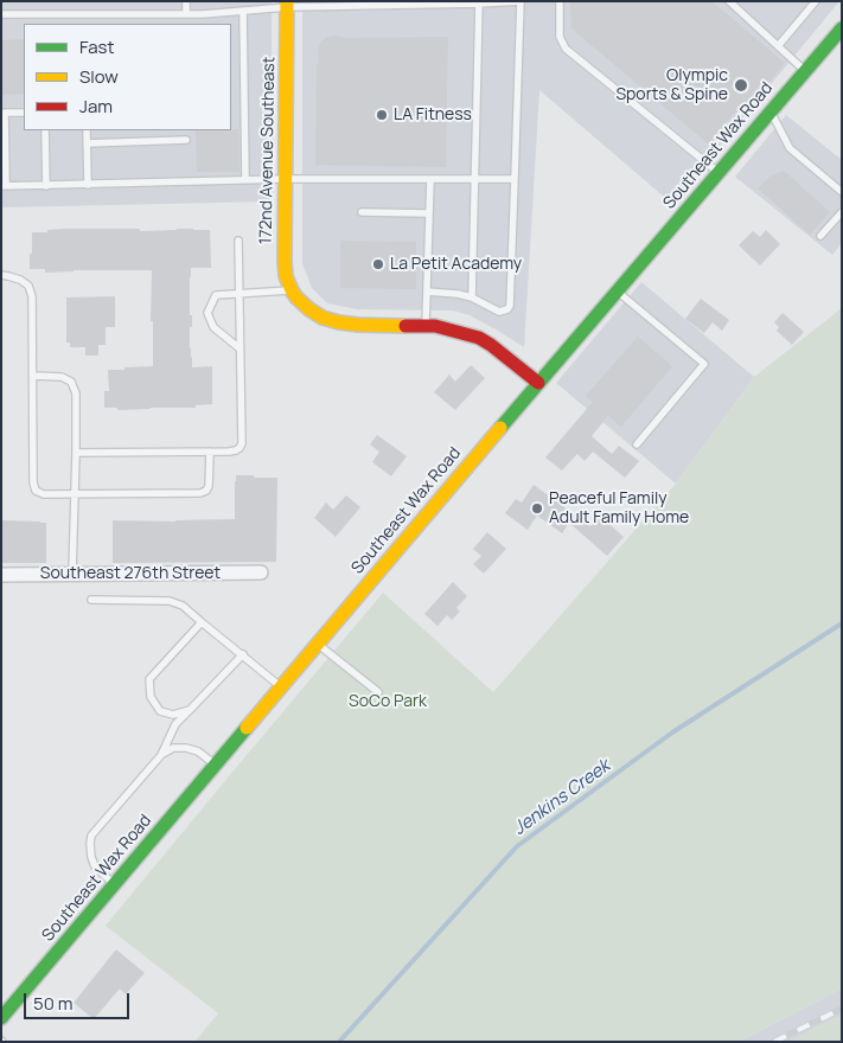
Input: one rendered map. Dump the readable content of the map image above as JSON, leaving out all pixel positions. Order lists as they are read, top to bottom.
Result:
{
  "streets": {
    "street": ["Southeast Wax Road", "172nd Avenue Southeast", "Southeast 276th Street"]
  },
  "water": ["Jenkins Creek"],
  "parks": ["SoCo Park"],
  "places": [
    "Olympic Sports & Spine",
    "LA Fitness",
    "La Petit Academy",
    "Peaceful Family Adult Family Home"
  ],
  "legend": ["Fast", "Slow", "Jam"],
  "scale_bar": "50 m"
}
